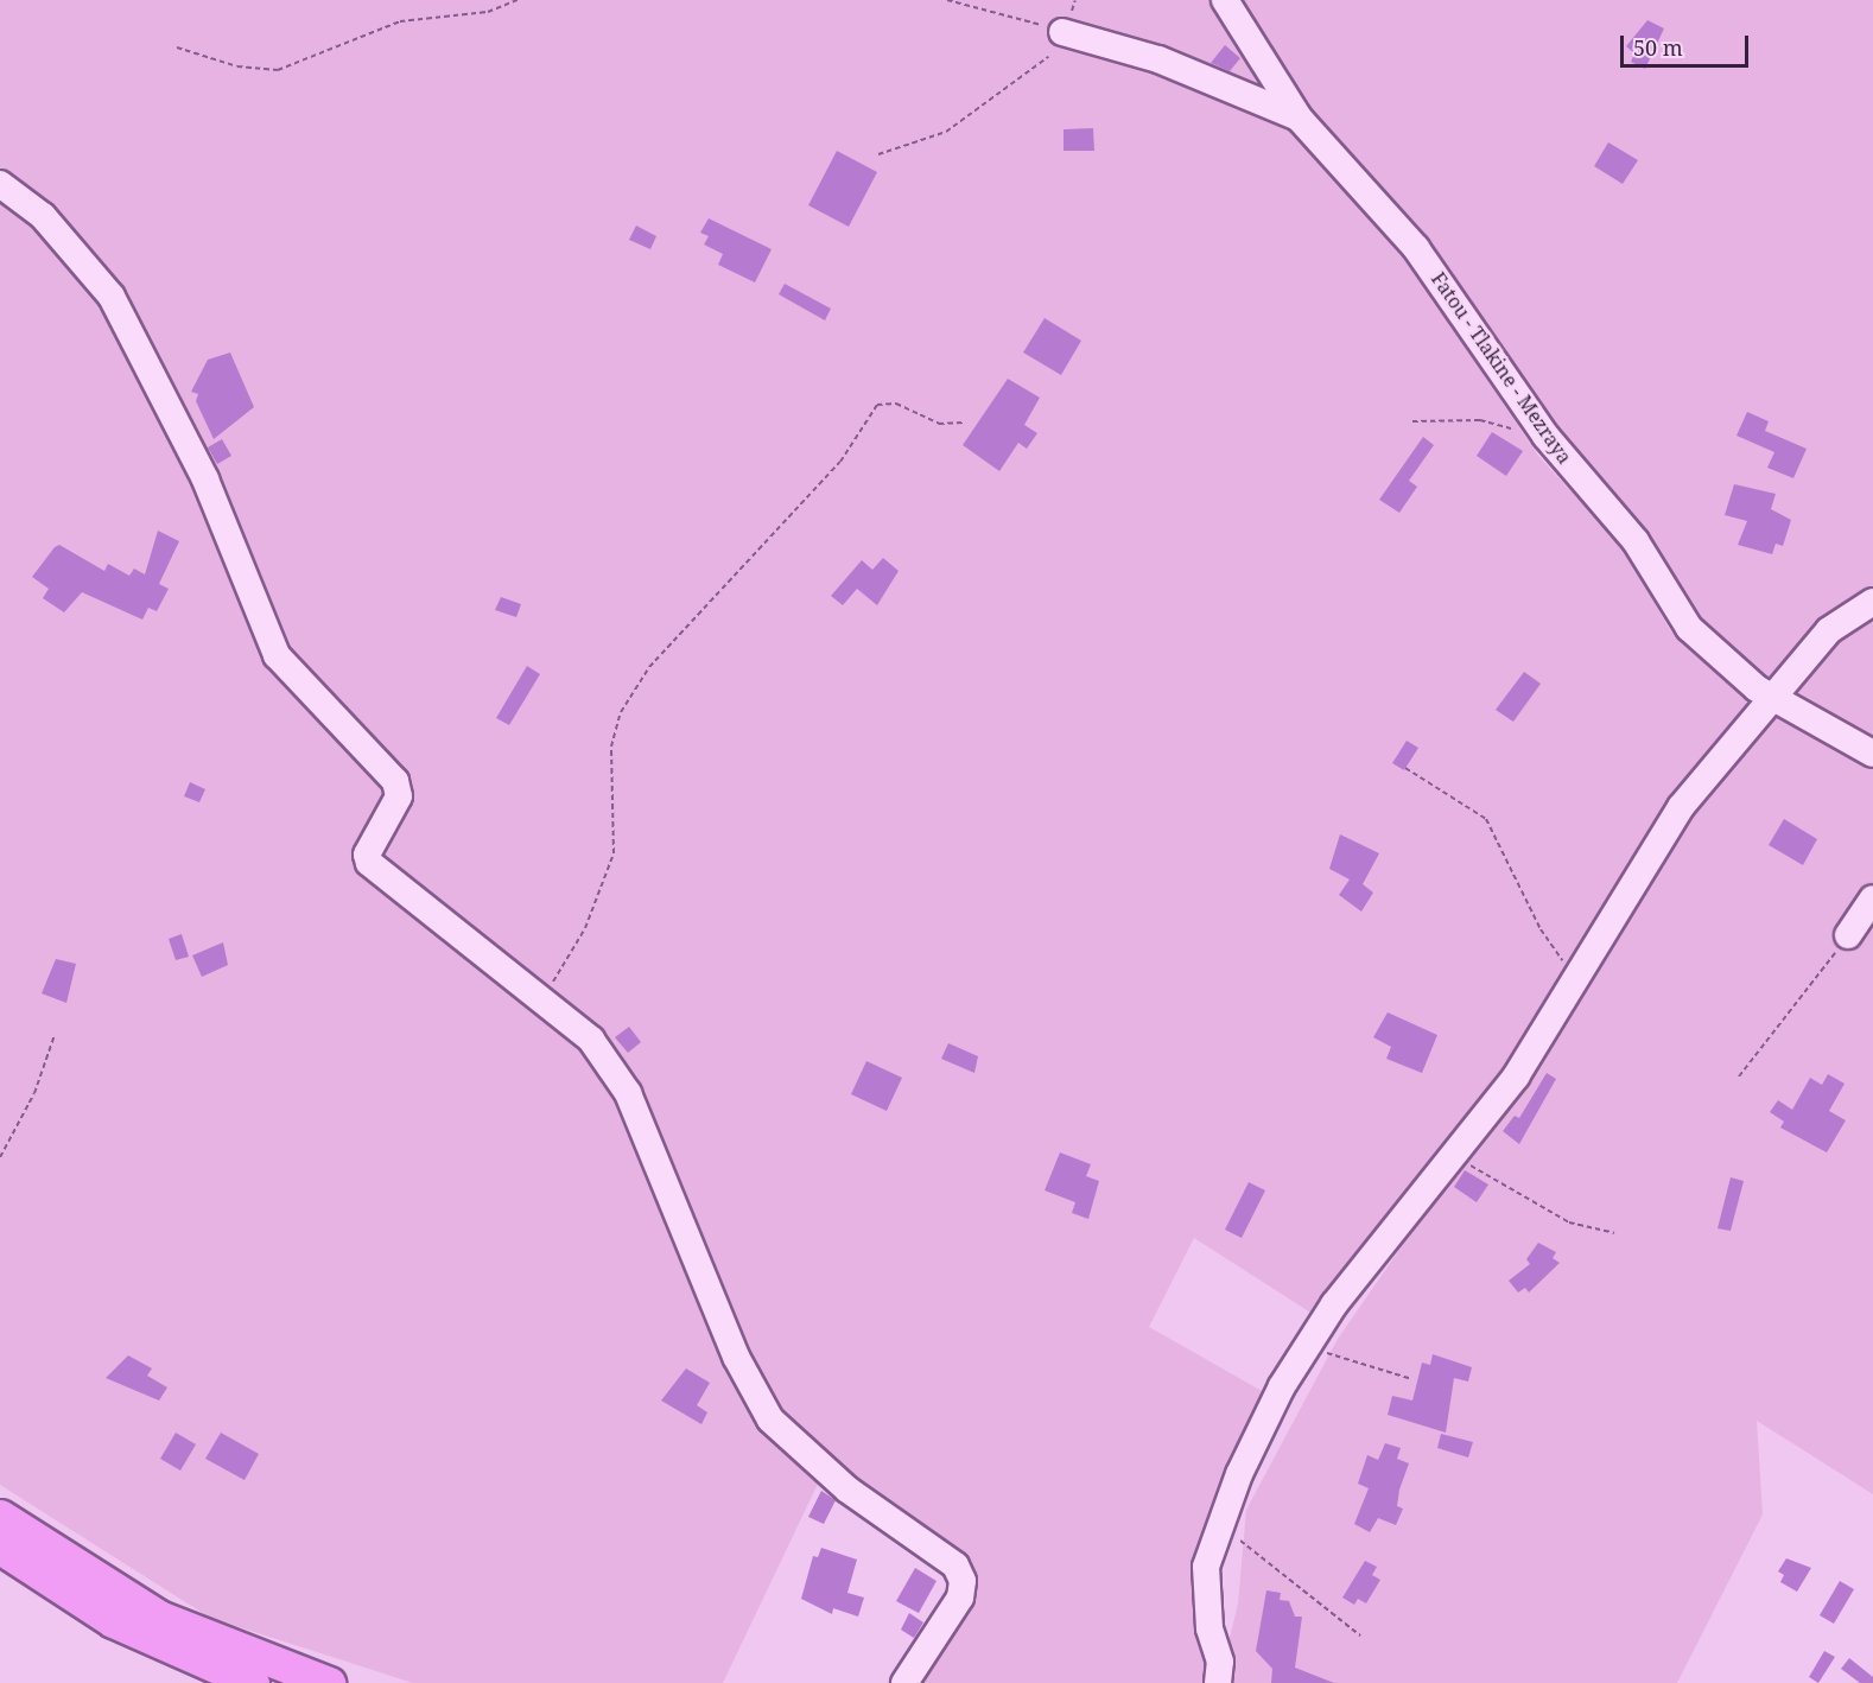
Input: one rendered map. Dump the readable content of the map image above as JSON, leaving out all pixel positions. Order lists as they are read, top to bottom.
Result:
{
  "streets": {
    "street": ["Fatou - Tlakine - Mezraya"]
  },
  "scale_bar": "50 m"
}
